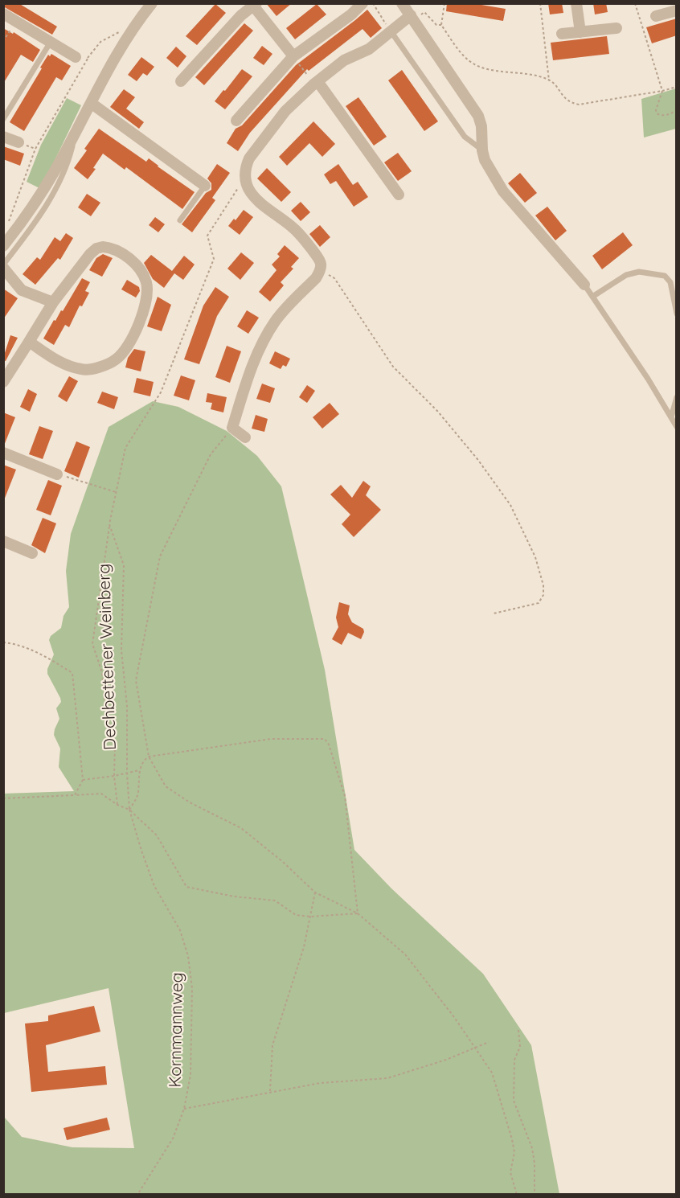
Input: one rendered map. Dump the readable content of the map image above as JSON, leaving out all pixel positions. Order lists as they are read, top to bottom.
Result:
{
  "streets": {
    "path": ["Dechbettener Weinberg", "Kornmannweg"]
  },
  "crossings": [
    ["Dechbettener Weinberg", "Kornmannweg"]
  ]
}
